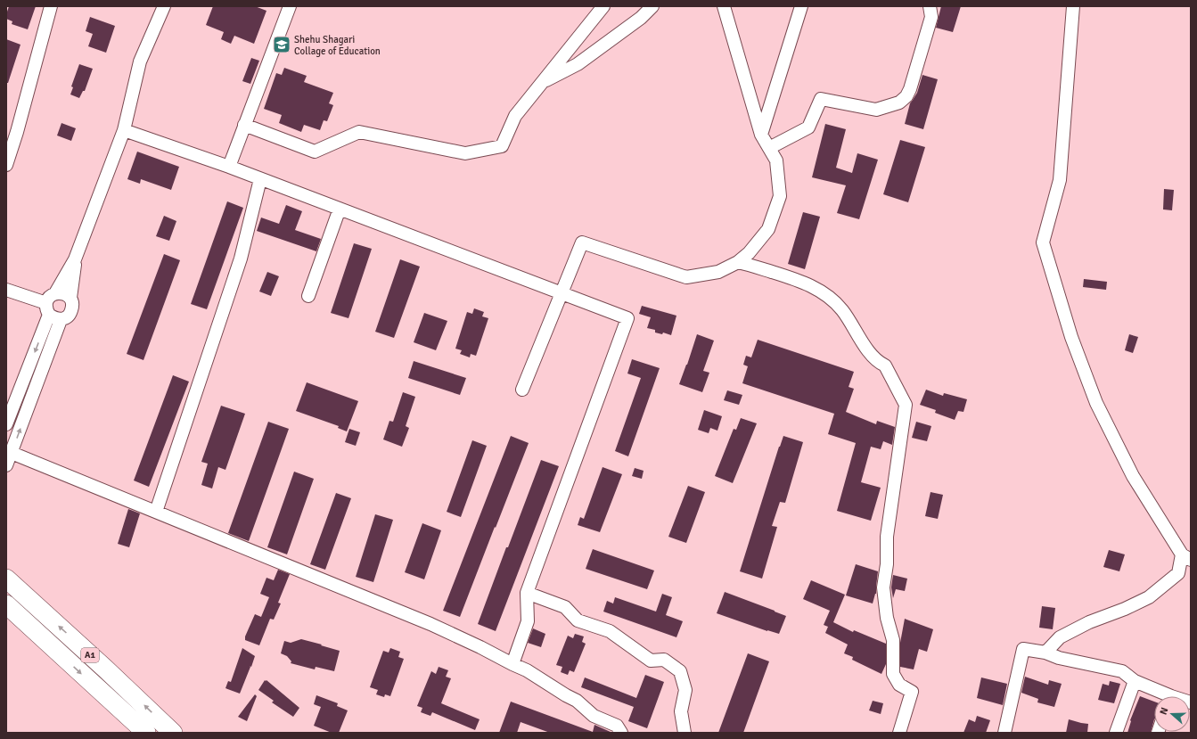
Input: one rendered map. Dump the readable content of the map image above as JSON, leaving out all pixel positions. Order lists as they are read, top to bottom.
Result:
{
  "streets": {
    "highway": ["A1"]
  },
  "places": {
    "school or university": ["Shehu Shagari Collage of Education"]
  },
  "north": "left"
}
